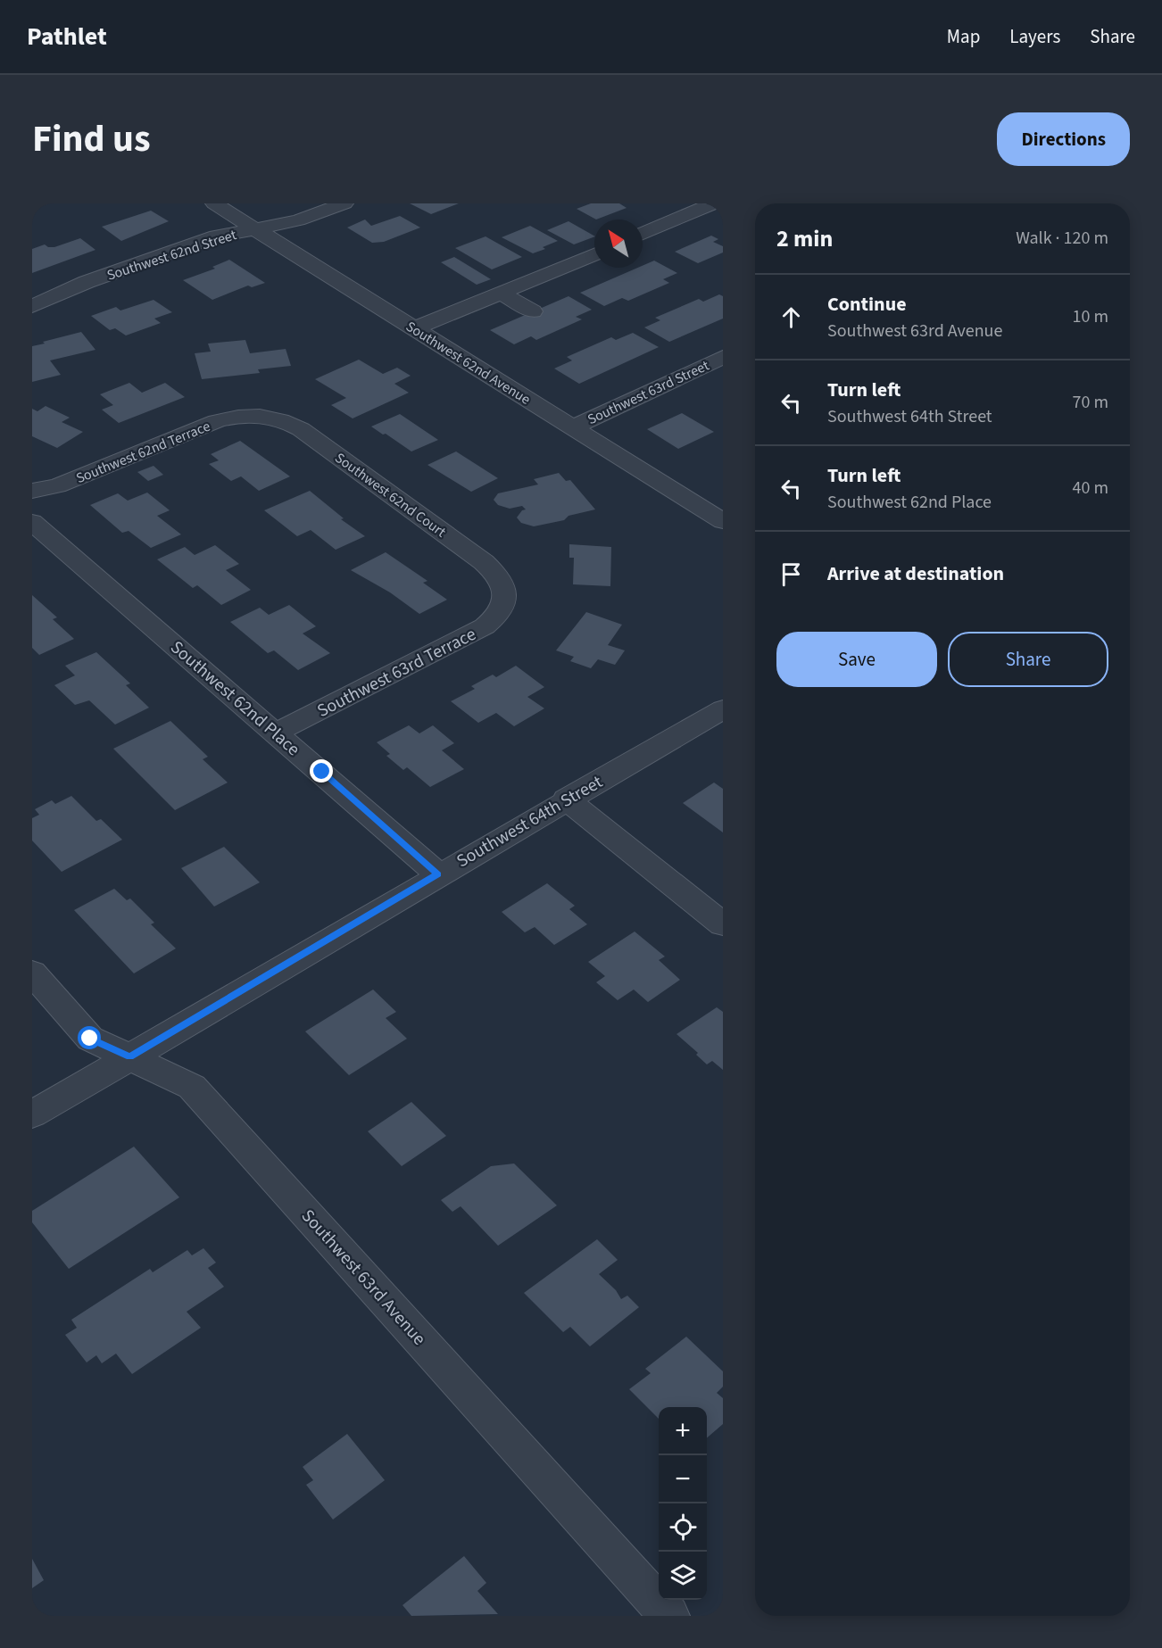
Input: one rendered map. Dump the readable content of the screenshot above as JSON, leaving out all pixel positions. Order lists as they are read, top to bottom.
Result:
{
  "streets": {
    "street": [
      "Southwest 62nd Street",
      "Southwest 62nd Avenue",
      "Southwest 63rd Street",
      "Southwest 62nd Terrace",
      "Southwest 62nd Court",
      "Southwest 63rd Terrace",
      "Southwest 62nd Place",
      "Southwest 64th Street",
      "Southwest 63rd Avenue"
    ]
  },
  "crossings": [
    ["Southwest 62nd Street", "Southwest 62nd Avenue"],
    ["Southwest 62nd Avenue", "Southwest 63rd Street"],
    ["Southwest 62nd Terrace", "Southwest 62nd Court"],
    ["Southwest 62nd Court", "Southwest 63rd Terrace"],
    ["Southwest 63rd Terrace", "Southwest 62nd Place"],
    ["Southwest 62nd Place", "Southwest 64th Street"],
    ["Southwest 64th Street", "Southwest 63rd Avenue"]
  ],
  "north": "top left",
  "page": {
    "header": "Pathlet",
    "nav": ["Map", "Layers", "Share"],
    "title": "Find us",
    "buttons": [
      "Directions",
      ["Save", "Share"]
    ],
    "heading": ["2 min", "Walk · 120 m"],
    "list": [
      ["Continue", "Southwest 63rd Avenue", "10 m"],
      ["Turn left", "Southwest 64th Street", "70 m"],
      ["Turn left", "Southwest 62nd Place", "40 m"],
      "Arrive at destination"
    ],
    "map_buttons": ["+", "−"]
  }
}
